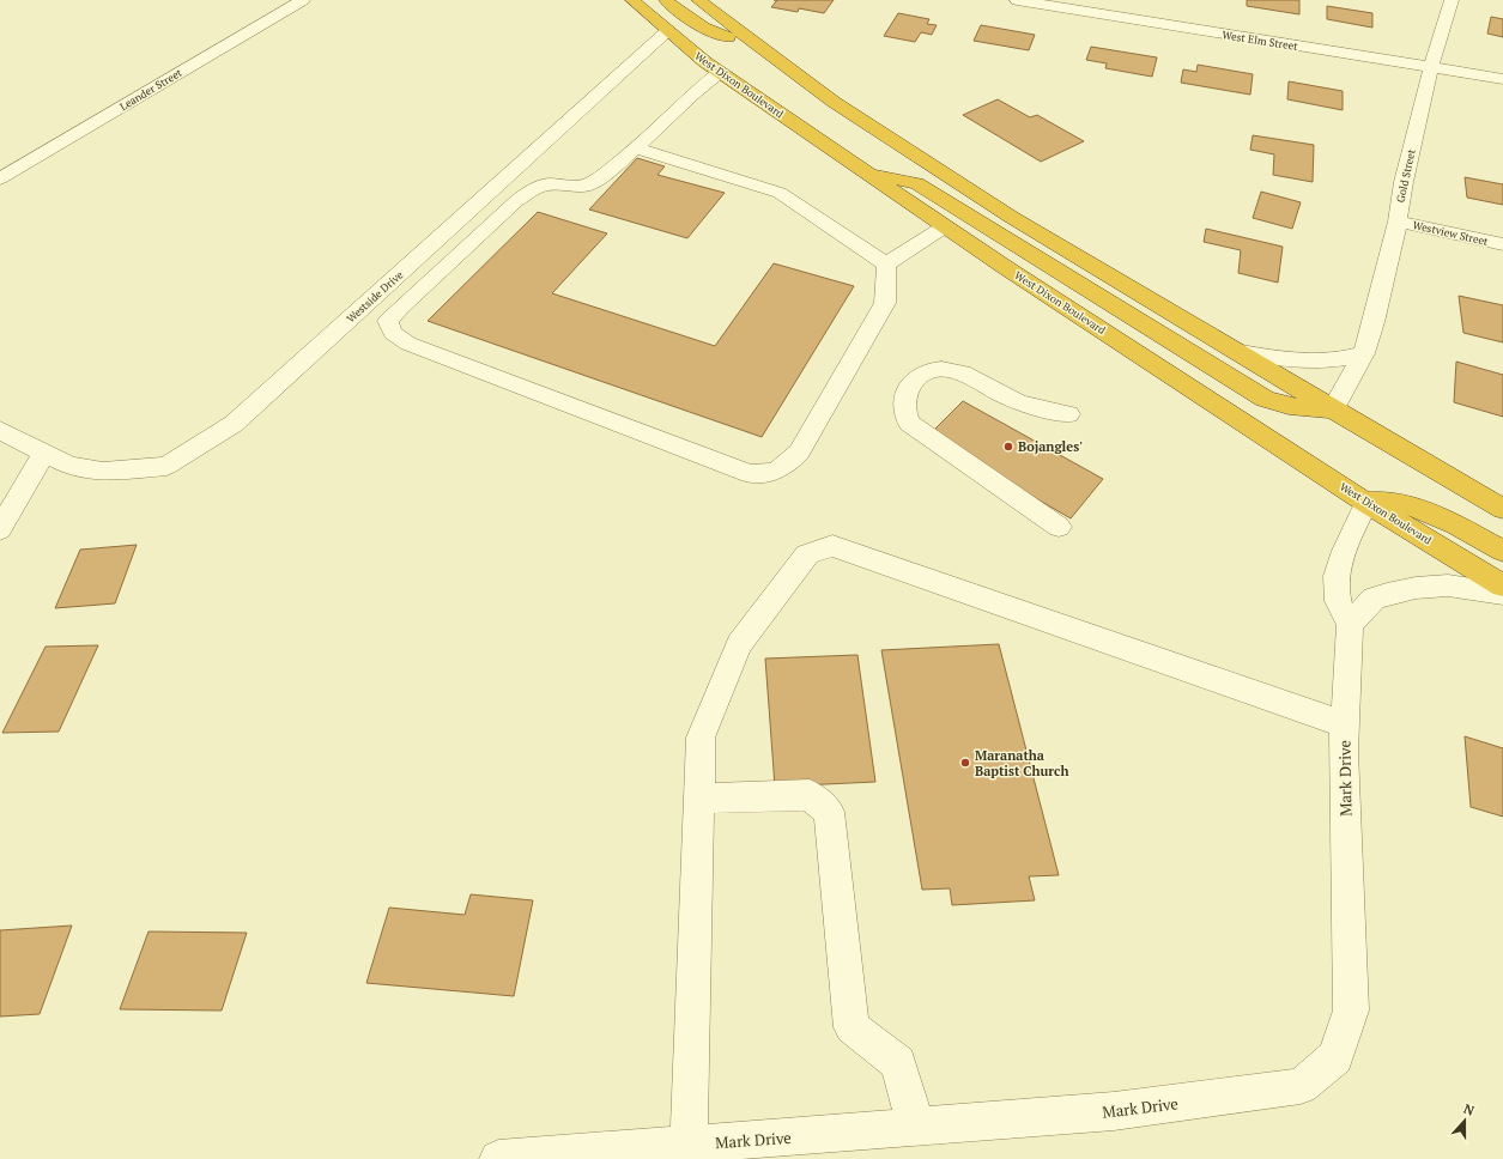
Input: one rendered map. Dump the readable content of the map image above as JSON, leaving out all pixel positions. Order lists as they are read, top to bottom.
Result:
{
  "streets": {
    "highway": ["West Dixon Boulevard"],
    "street": [
      "West Elm Street",
      "Leander Street",
      "Gold Street",
      "Westview Street",
      "Westside Drive",
      "Mark Drive"
    ]
  },
  "crossings": [
    ["West Elm Street", "Gold Street"],
    ["West Dixon Boulevard", "Westside Drive"],
    ["Gold Street", "Westview Street"]
  ],
  "places": ["Bojangles'", "Maranatha Baptist Church"],
  "north": "top"
}
